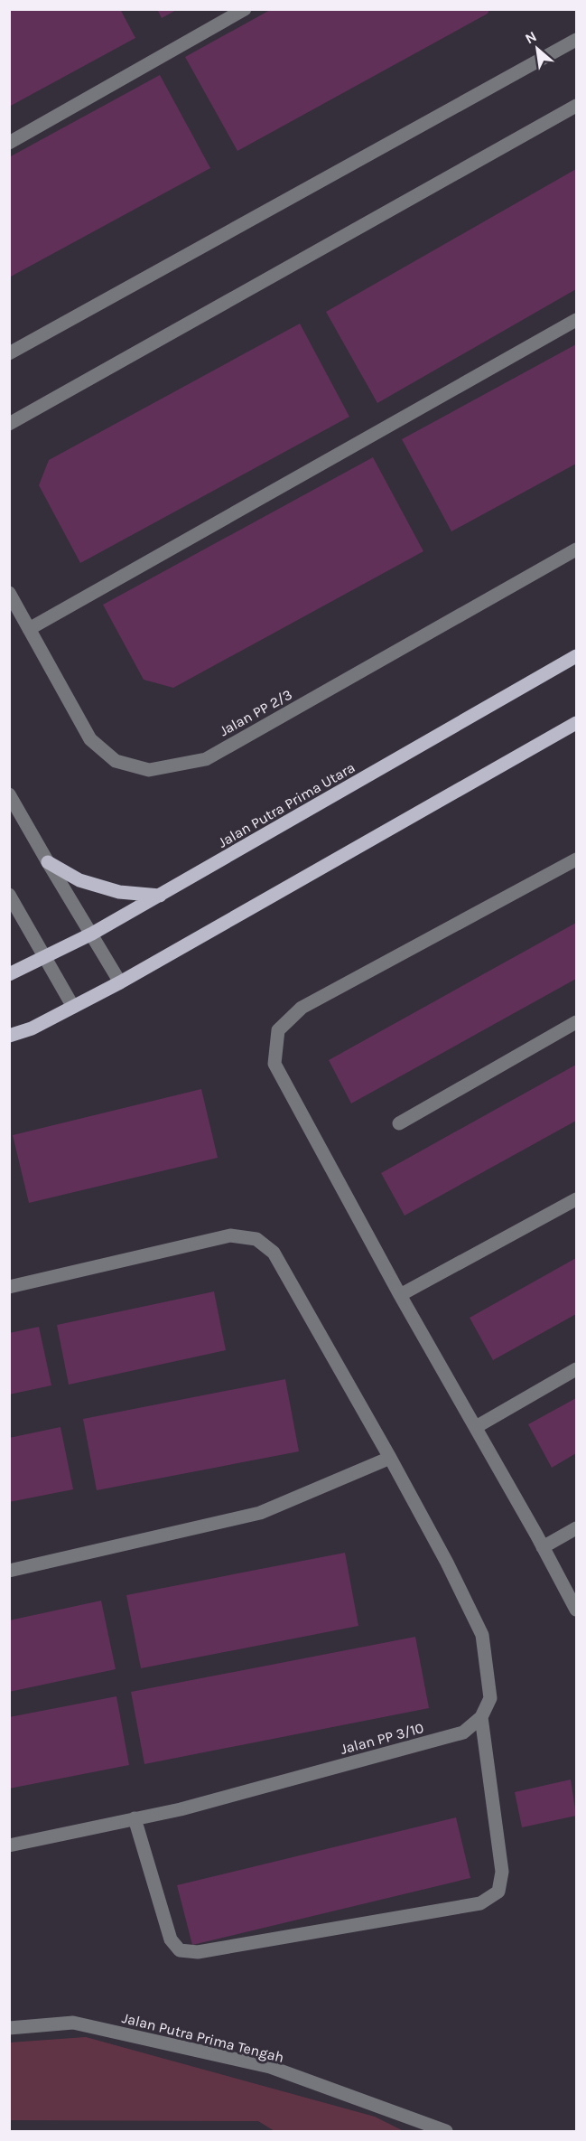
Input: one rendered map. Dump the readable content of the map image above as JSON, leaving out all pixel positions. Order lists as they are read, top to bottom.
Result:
{
  "streets": {
    "main road": ["Jalan Putra Prima Utara"],
    "street": ["Jalan PP 2/3", "Jalan PP 3/10", "Jalan Putra Prima Tengah"]
  },
  "north": "top left"
}
